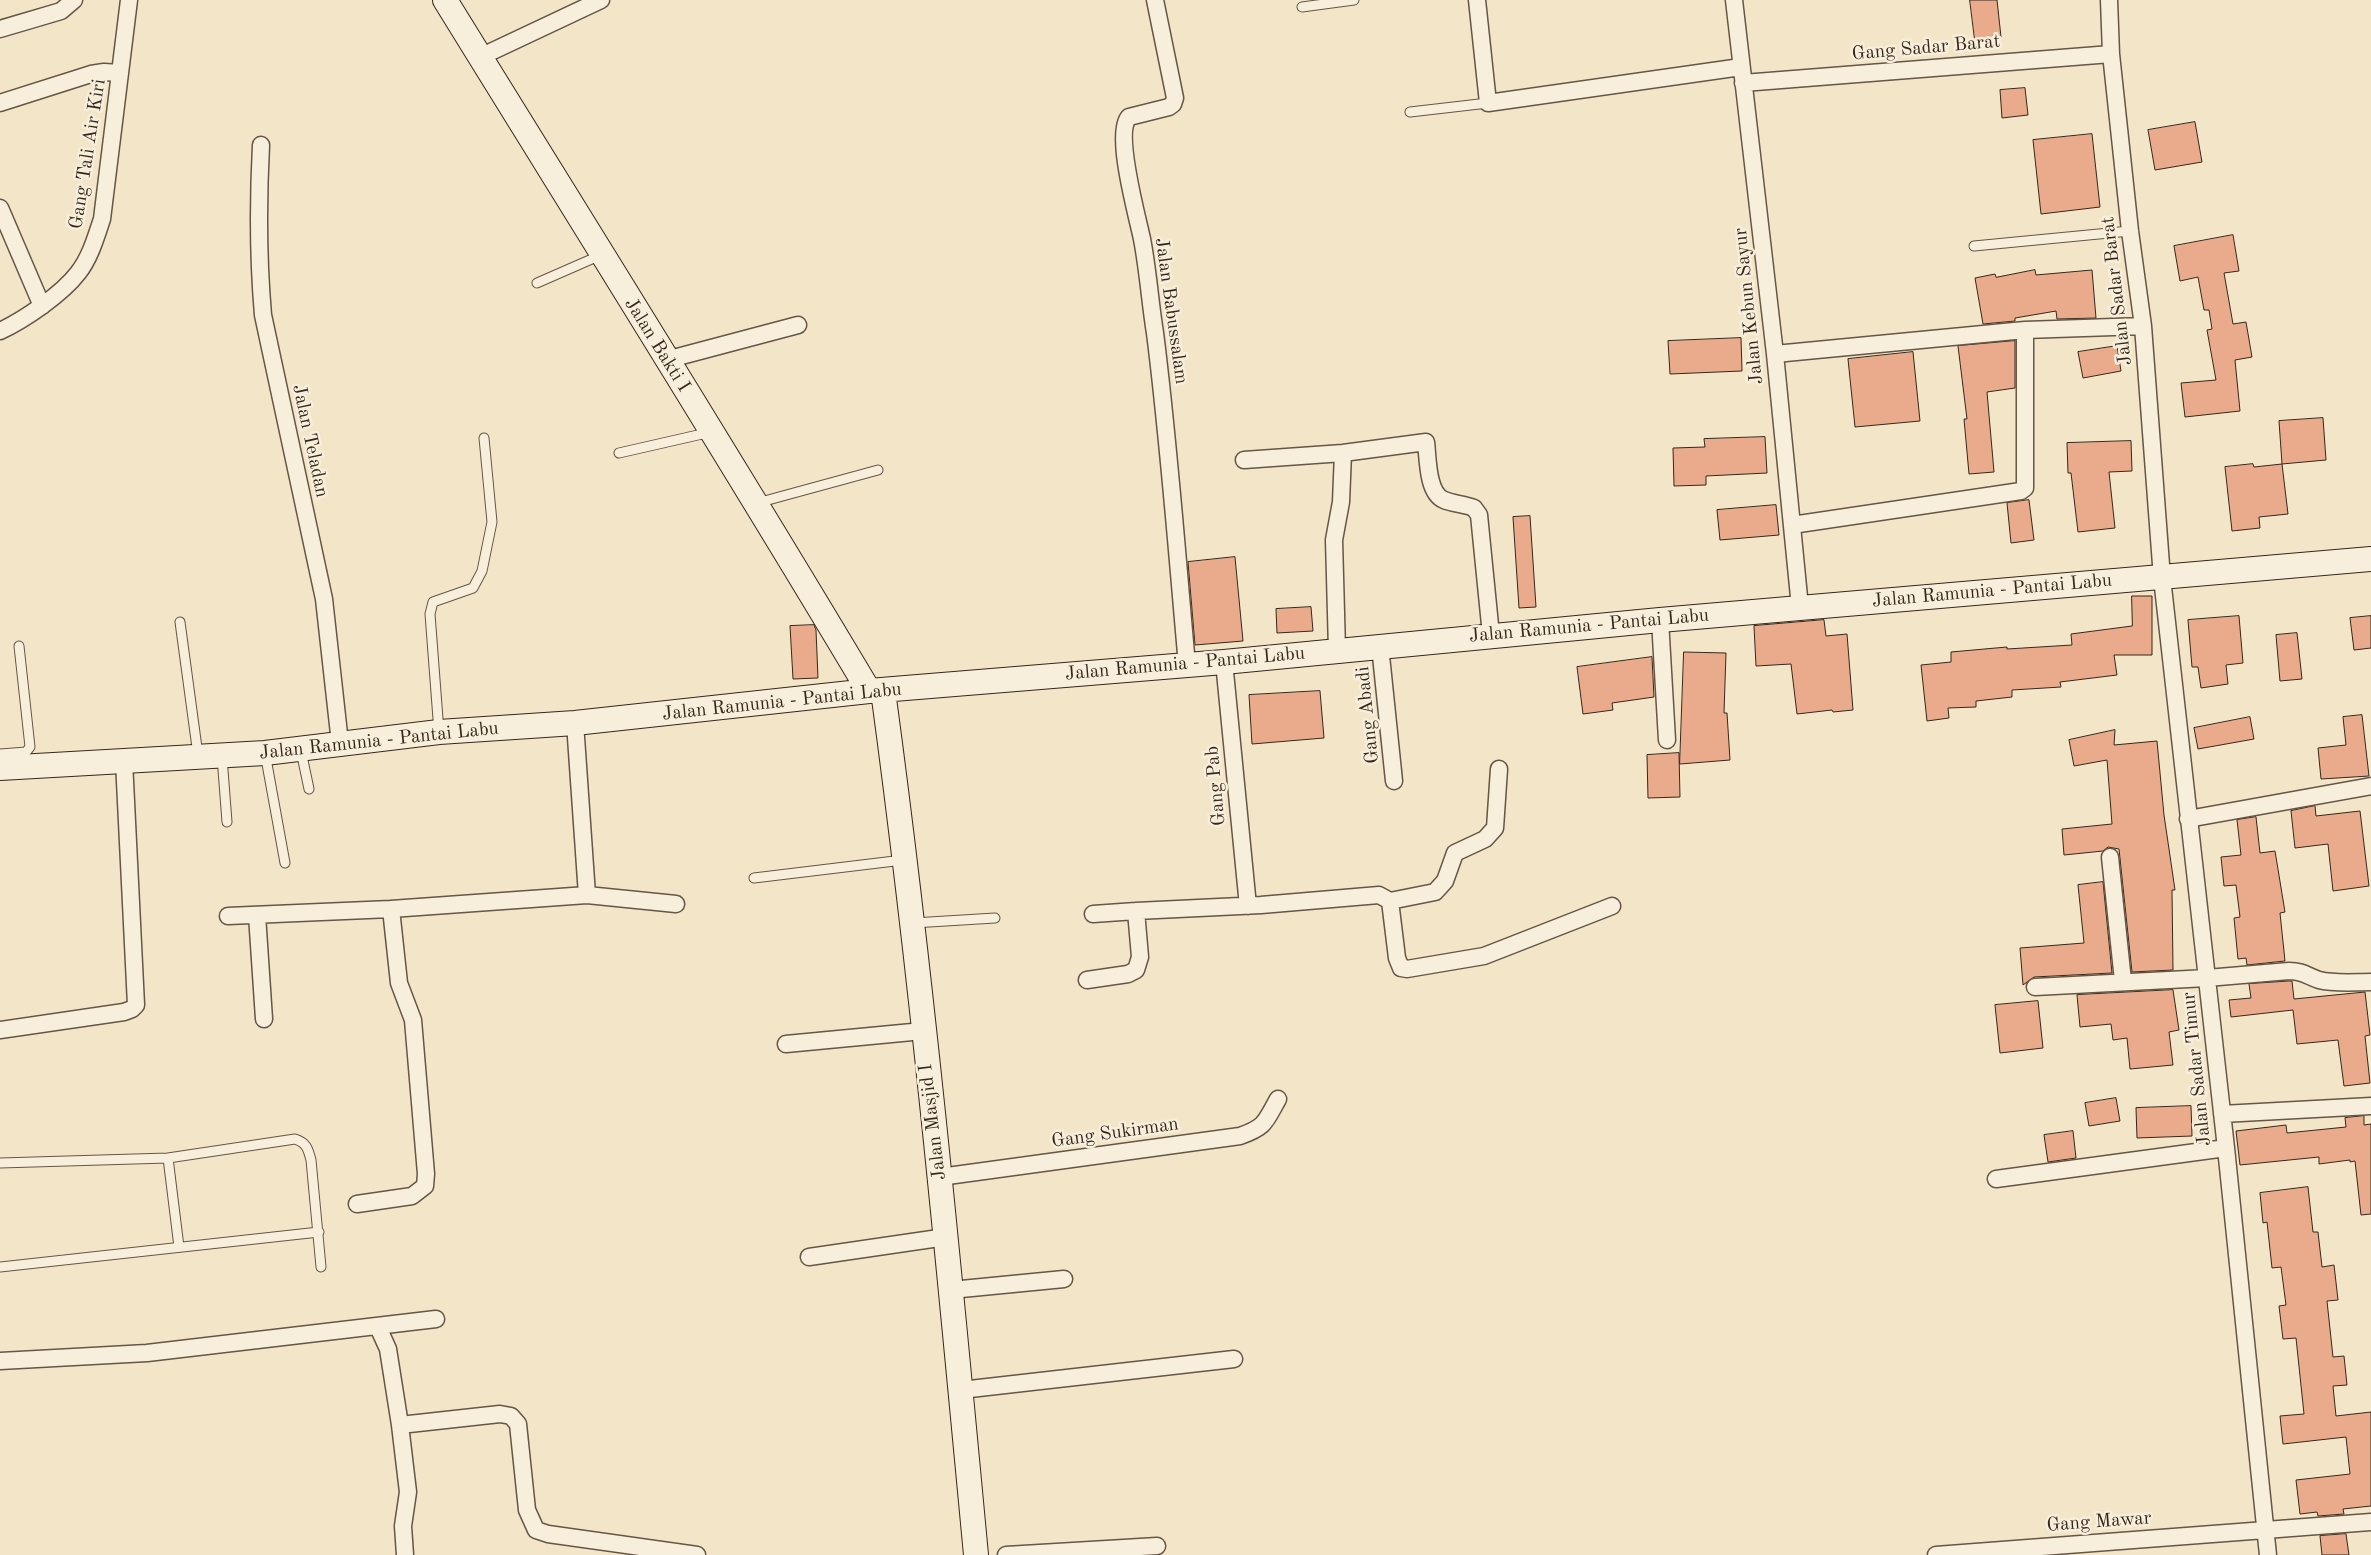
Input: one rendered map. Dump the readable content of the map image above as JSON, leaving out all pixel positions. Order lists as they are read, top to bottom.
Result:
{
  "streets": {
    "main road": ["Jalan Bakti I", "Jalan Ramunia - Pantai Labu", "Jalan Masjid I"],
    "street": [
      "Gang Sadar Barat",
      "Gang Tali Air Kiri",
      "Jalan Sadar Barat",
      "Jalan Kebun Sayur",
      "Jalan Babussalam",
      "Jalan Teladan",
      "Gang Abadi",
      "Gang Pab",
      "Jalan Sadar Timur",
      "Gang Sukirman",
      "Gang Mawar"
    ]
  },
  "crossings": [
    ["Gang Sadar Barat", "Jalan Sadar Barat"],
    ["Gang Sadar Barat", "Jalan Kebun Sayur"],
    ["Jalan Sadar Barat", "Jalan Ramunia - Pantai Labu"],
    ["Jalan Sadar Barat", "Jalan Sadar Timur"],
    ["Jalan Kebun Sayur", "Jalan Ramunia - Pantai Labu"],
    ["Jalan Babussalam", "Jalan Ramunia - Pantai Labu"],
    ["Jalan Bakti I", "Jalan Ramunia - Pantai Labu"],
    ["Jalan Bakti I", "Jalan Masjid I"],
    ["Jalan Teladan", "Jalan Ramunia - Pantai Labu"],
    ["Jalan Ramunia - Pantai Labu", "Gang Abadi"],
    ["Jalan Ramunia - Pantai Labu", "Gang Pab"],
    ["Jalan Ramunia - Pantai Labu", "Jalan Sadar Timur"],
    ["Jalan Ramunia - Pantai Labu", "Jalan Masjid I"],
    ["Jalan Sadar Timur", "Gang Mawar"],
    ["Jalan Masjid I", "Gang Sukirman"]
  ]
}
